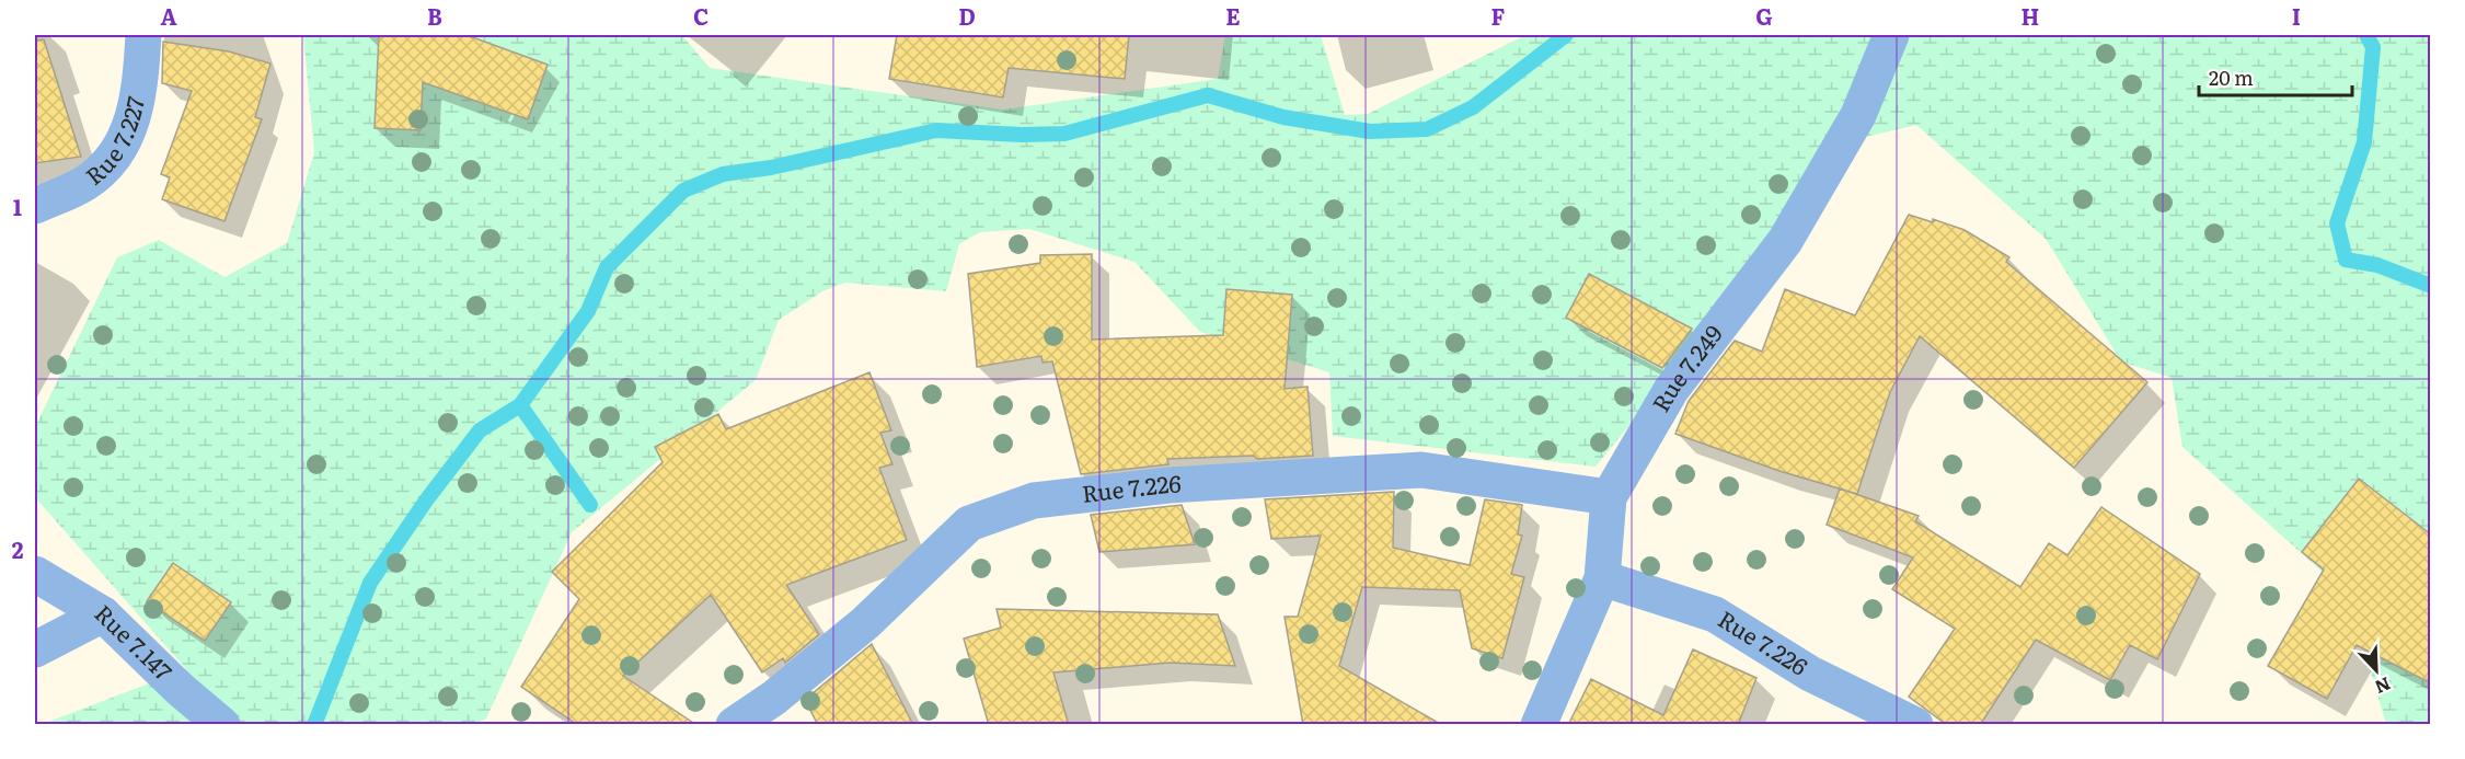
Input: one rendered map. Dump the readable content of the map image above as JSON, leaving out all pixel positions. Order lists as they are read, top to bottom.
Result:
{
  "streets": {
    "street": [
      "Rue 7.227",
      "Rue 7.249",
      "Rue 7.226",
      "Rue 7.147"
    ]
  },
  "crossings": [
    ["Rue 7.249", "Rue 7.226"]
  ],
  "scale_bar": "20 m",
  "north": "bottom right",
  "grid": {
    "columns": [
      "A",
      "B",
      "C",
      "D",
      "E",
      "F",
      "G",
      "H",
      "I"
    ],
    "rows": ["1", "2"]
  }
}
